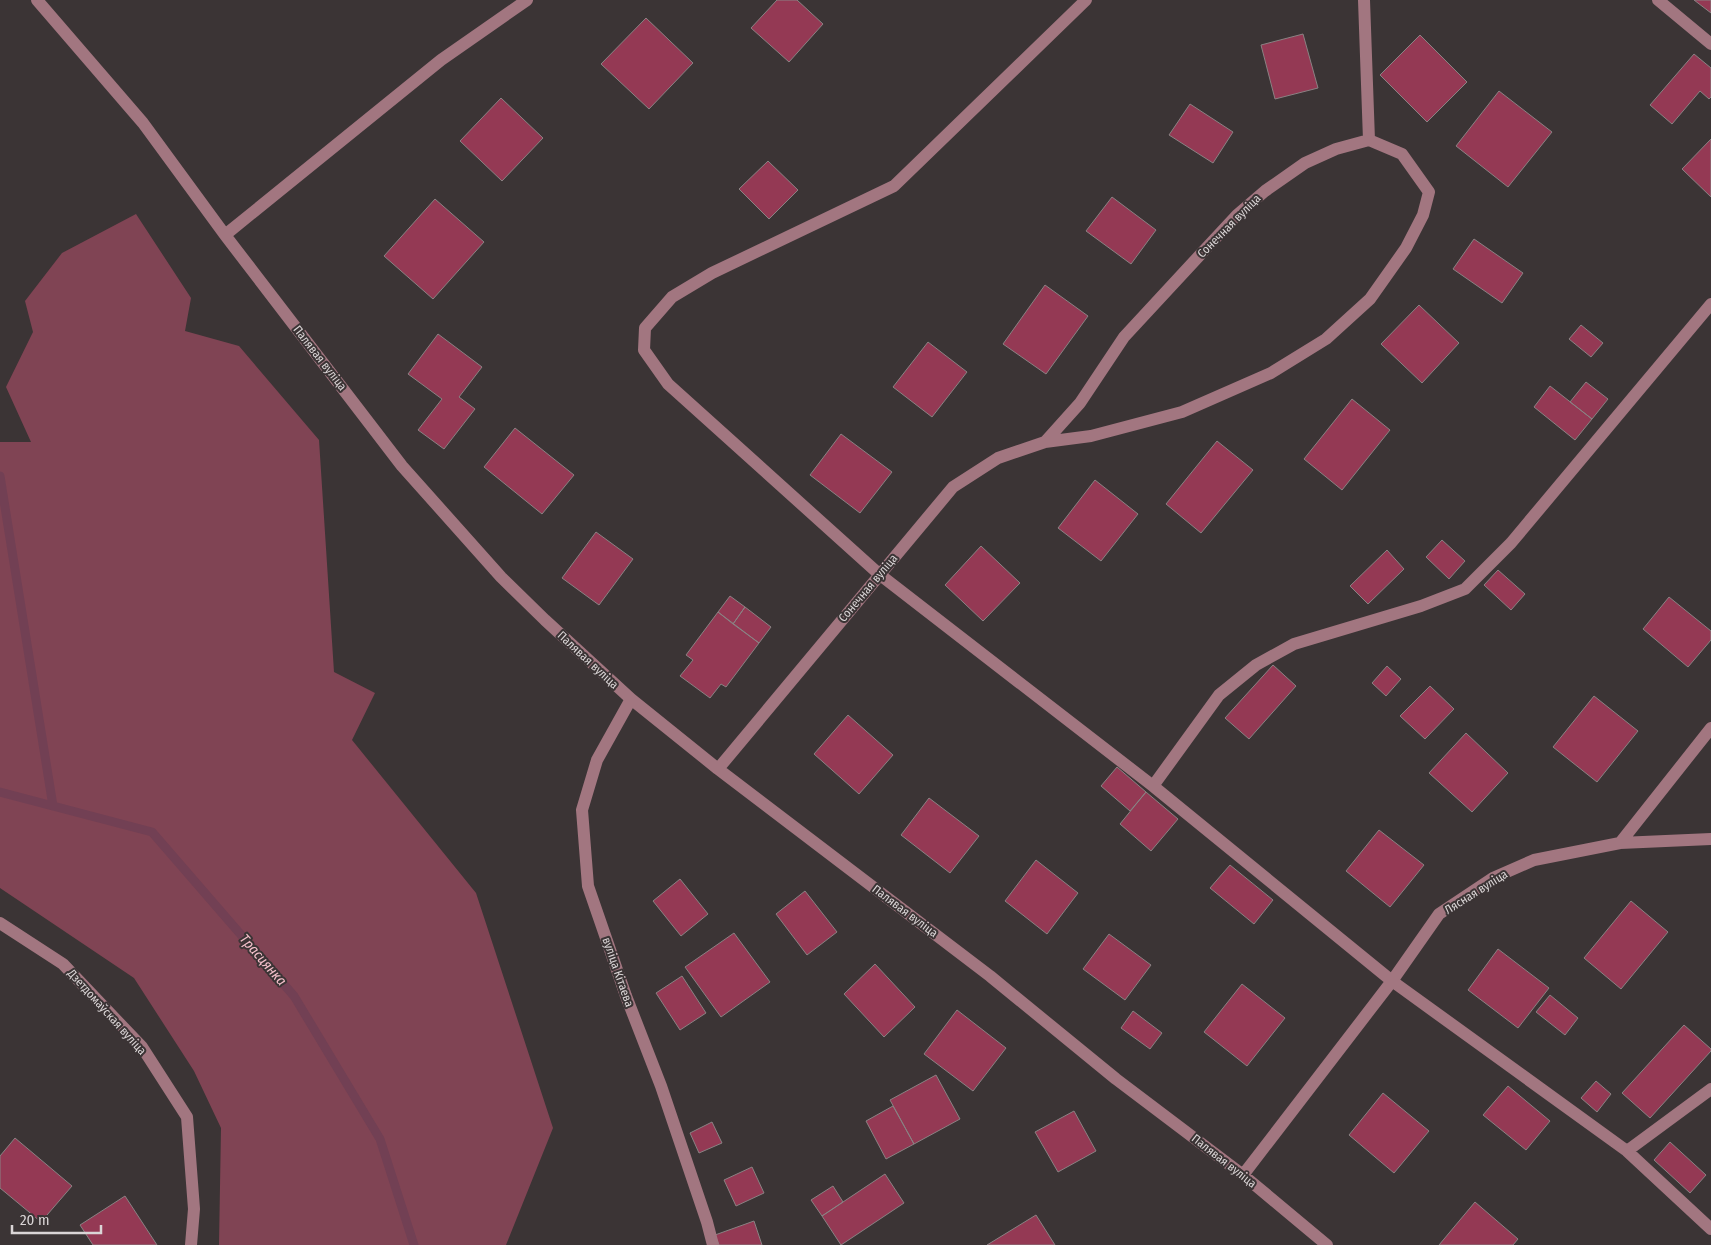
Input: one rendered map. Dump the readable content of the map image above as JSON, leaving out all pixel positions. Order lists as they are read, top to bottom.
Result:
{
  "streets": {
    "street": [
      "Сонечная вуліца",
      "Палявая вуліца",
      "Лясная вуліца",
      "вуліца Кітаева",
      "Дзетдомаўская вуліца"
    ]
  },
  "crossings": [
    ["Сонечная вуліца", "Палявая вуліца"],
    ["Палявая вуліца", "Лясная вуліца"],
    ["Палявая вуліца", "вуліца Кітаева"]
  ],
  "water": ["Трасцянка"],
  "scale_bar": "20 m"
}
